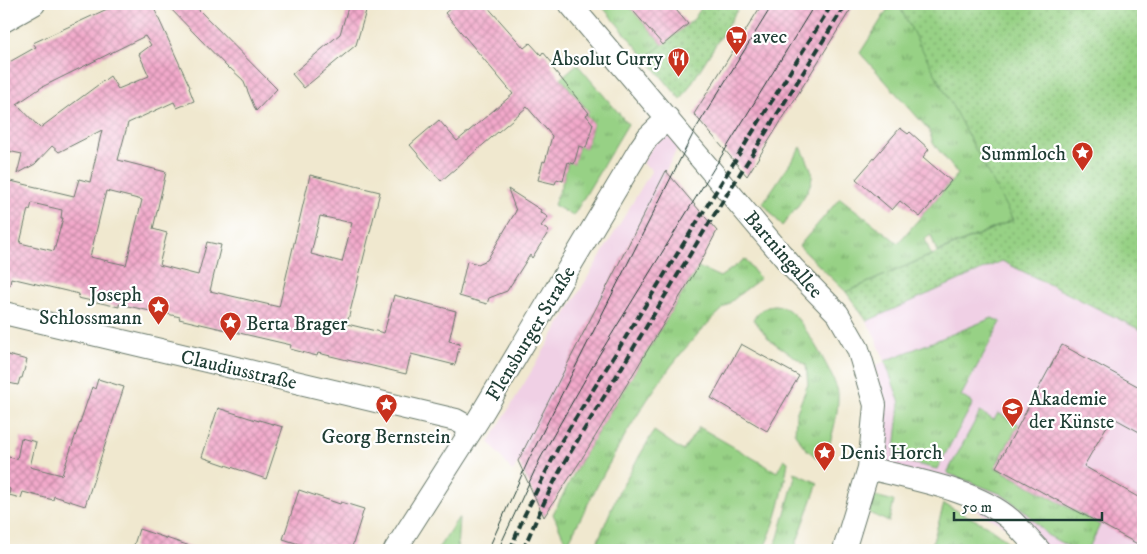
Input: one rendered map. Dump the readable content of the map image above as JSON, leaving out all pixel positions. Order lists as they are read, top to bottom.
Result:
{
  "streets": {
    "street": ["Bartningallee", "Flensburger Straße", "Claudiusstraße"]
  },
  "crossings": [
    ["Bartningallee", "Flensburger Straße"],
    ["Flensburger Straße", "Claudiusstraße"]
  ],
  "places": {
    "supermarket": ["avec"],
    "restaurant": ["Absolut Curry"],
    "place": [
      "Summloch",
      "Joseph Schlossmann",
      "Berta Brager",
      "Georg Bernstein",
      "Denis Horch"
    ],
    "school or university": ["Akademie der Künste"]
  },
  "scale_bar": "50 m"
}
